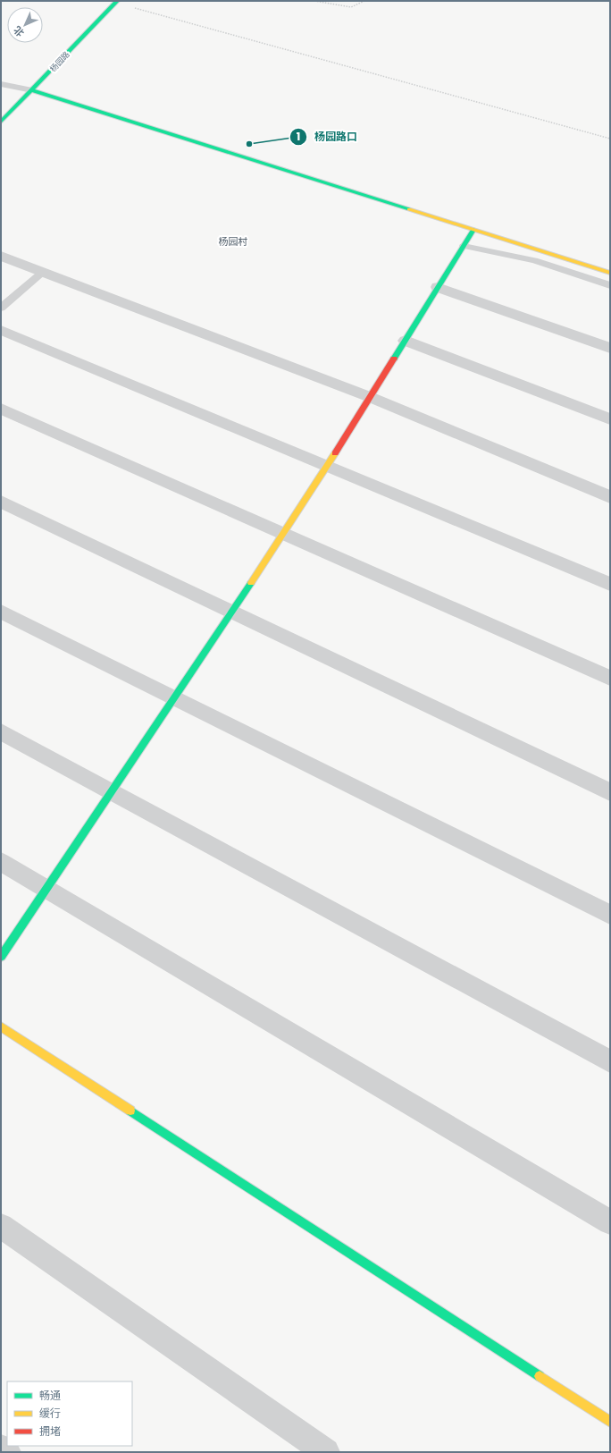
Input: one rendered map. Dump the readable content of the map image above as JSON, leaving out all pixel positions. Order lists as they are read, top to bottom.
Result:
{
  "streets": {
    "street": ["杨园路"]
  },
  "districts": ["杨园村"],
  "places": ["杨园路口"],
  "legend": ["畅通", "缓行", "拥堵"],
  "north": "bottom left"
}
